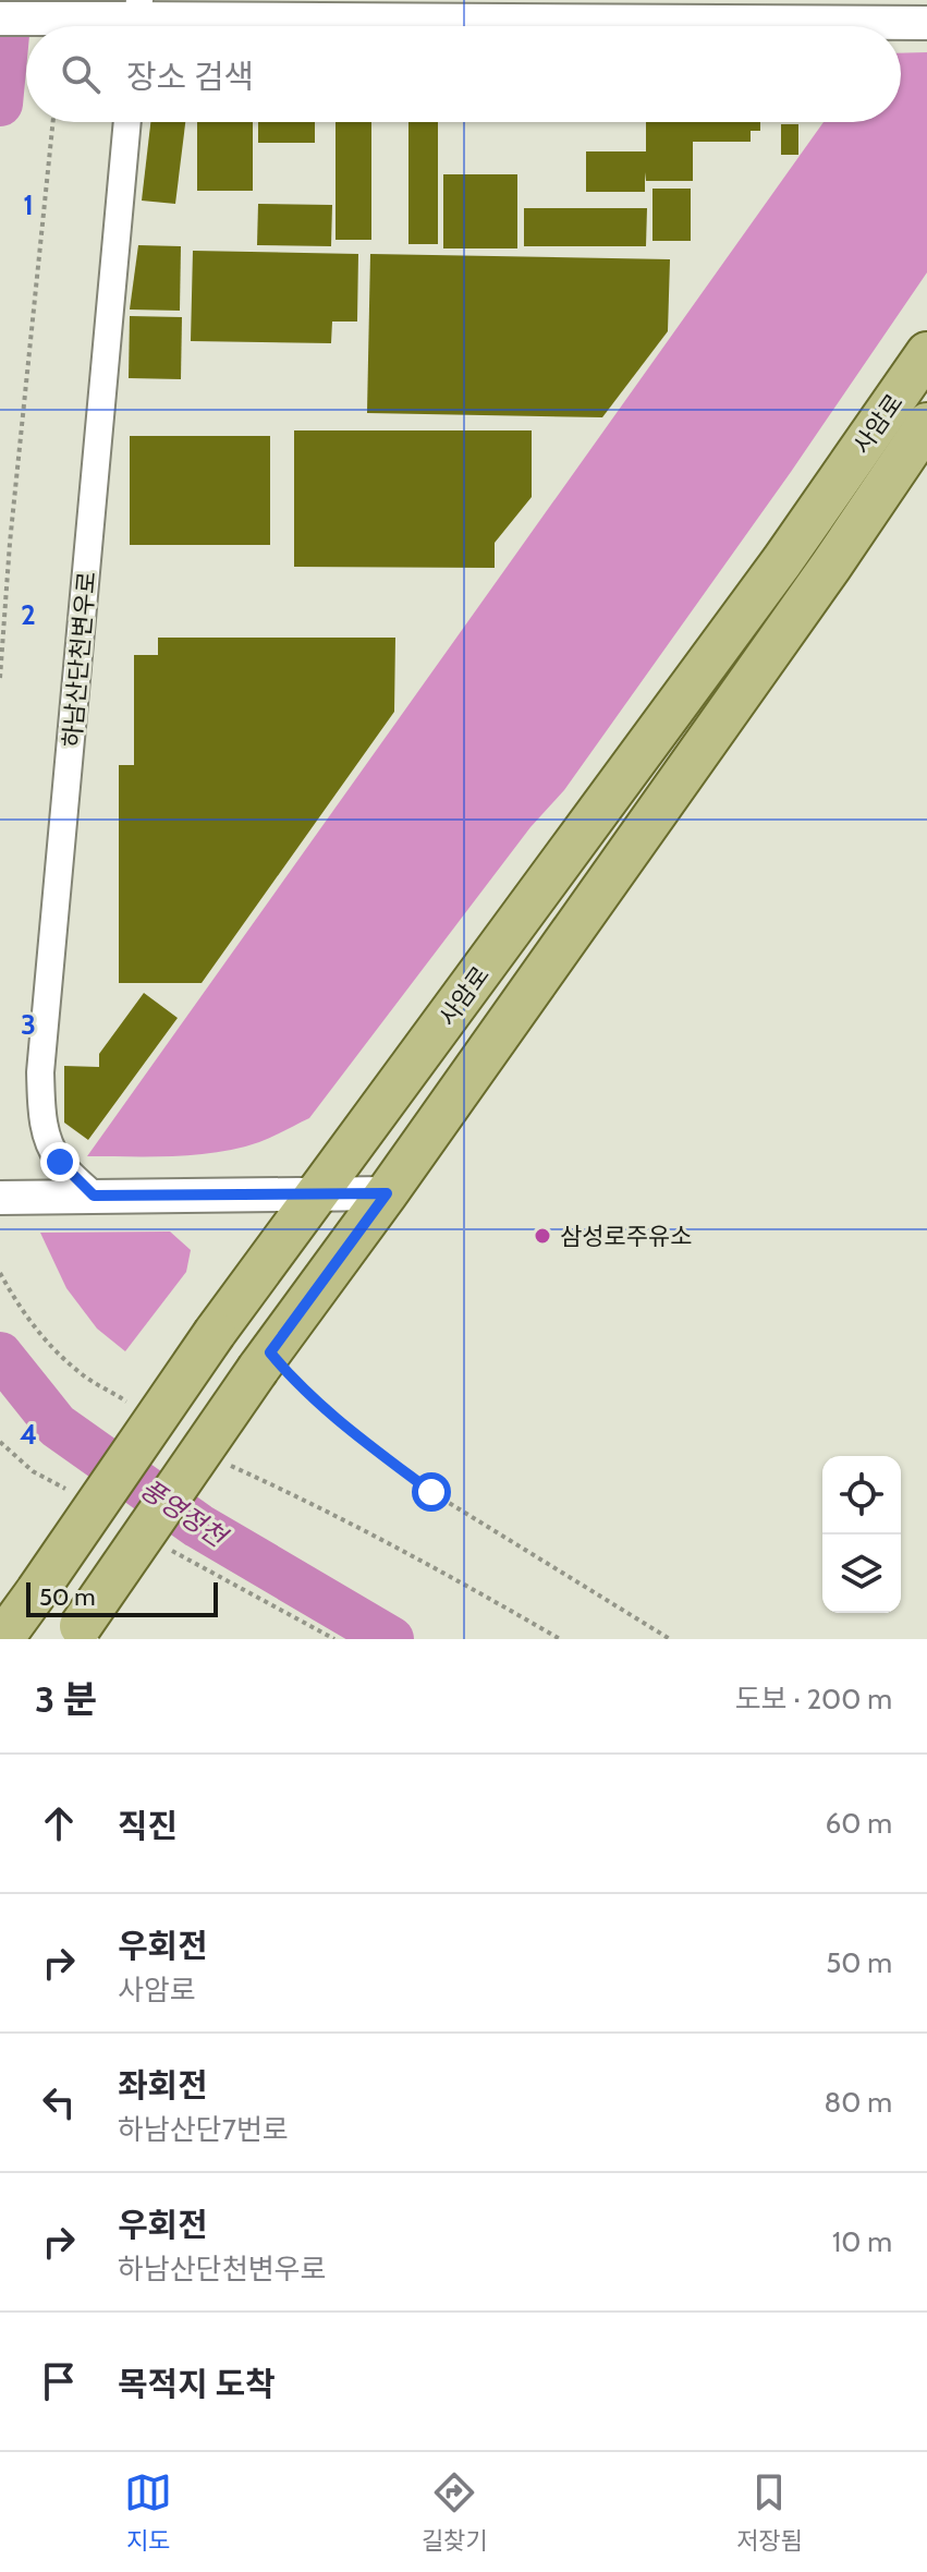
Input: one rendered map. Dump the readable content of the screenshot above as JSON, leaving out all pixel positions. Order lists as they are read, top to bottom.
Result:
{
  "streets": {
    "main road": ["사암로"],
    "street": ["하남산단천변우로"]
  },
  "water": ["풍영정천"],
  "places": ["삼성로주유소"],
  "scale_bar": "50 m",
  "page": {
    "search": "장소 검색",
    "scale": "50 m",
    "heading": ["3 분", "도보 · 200 m"],
    "list": [
      ["직진", "60 m"],
      ["우회전", "사암로", "50 m"],
      ["좌회전", "하남산단7번로", "80 m"],
      ["우회전", "하남산단천변우로", "10 m"],
      "목적지 도착"
    ],
    "nav": ["지도", "길찾기", "저장됨"]
  },
  "grid": {
    "rows": [
      "1",
      "2",
      "3",
      "4"
    ]
  }
}
